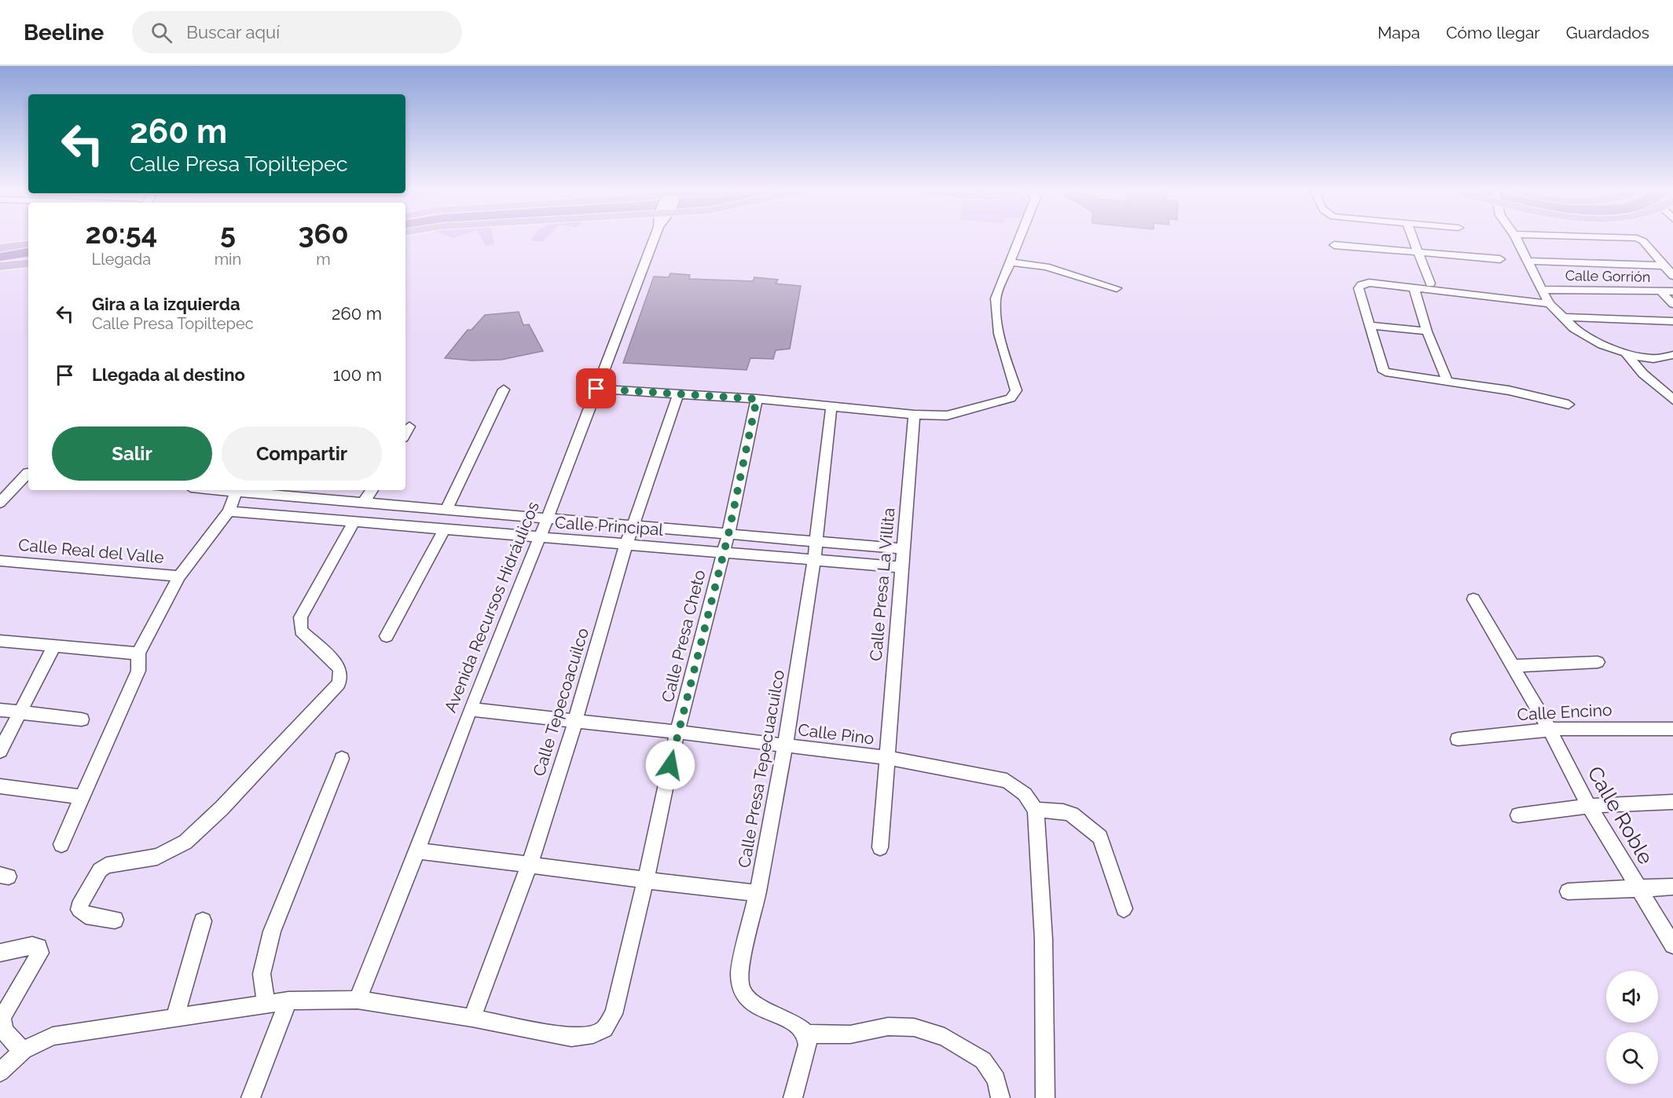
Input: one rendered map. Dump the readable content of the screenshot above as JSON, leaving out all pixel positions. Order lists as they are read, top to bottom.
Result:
{
  "streets": {
    "street": [
      "Calle Gorrión",
      "Calle Principal",
      "Calle Real del Valle",
      "Calle Presa La Villita",
      "Avenida Recursos Hidráulicos",
      "Calle Presa Cheto",
      "Calle Tepecoacuilco",
      "Calle Encino",
      "Calle Pino",
      "Calle Presa Tepecuacuilco",
      "Calle Roble"
    ]
  },
  "crossings": [
    ["Calle Principal", "Calle Presa La Villita"],
    ["Calle Principal", "Avenida Recursos Hidráulicos"],
    ["Calle Principal", "Calle Presa Cheto"],
    ["Calle Principal", "Calle Tepecoacuilco"],
    ["Calle Principal", "Calle Presa Tepecuacuilco"],
    ["Calle Presa La Villita", "Calle Pino"],
    ["Avenida Recursos Hidráulicos", "Calle Pino"],
    ["Calle Presa Cheto", "Calle Tepecoacuilco"],
    ["Calle Presa Cheto", "Calle Pino"],
    ["Calle Tepecoacuilco", "Calle Pino"],
    ["Calle Encino", "Calle Roble"],
    ["Calle Pino", "Calle Presa Tepecuacuilco"]
  ],
  "page": {
    "header": "Beeline",
    "search": "Buscar aquí",
    "nav": ["Mapa", "Cómo llegar", "Guardados"],
    "turn": ["260 m", "Calle Presa Topiltepec"],
    "eta": [
      "20:54",
      "Llegada",
      "5",
      "min",
      "360",
      "m"
    ],
    "list": [
      {
        "name": "Gira a la izquierda",
        "note": "Calle Presa Topiltepec",
        "value": "260 m"
      },
      {
        "name": "Llegada al destino",
        "value": "100 m"
      }
    ],
    "buttons": ["Salir", "Compartir"]
  }
}
